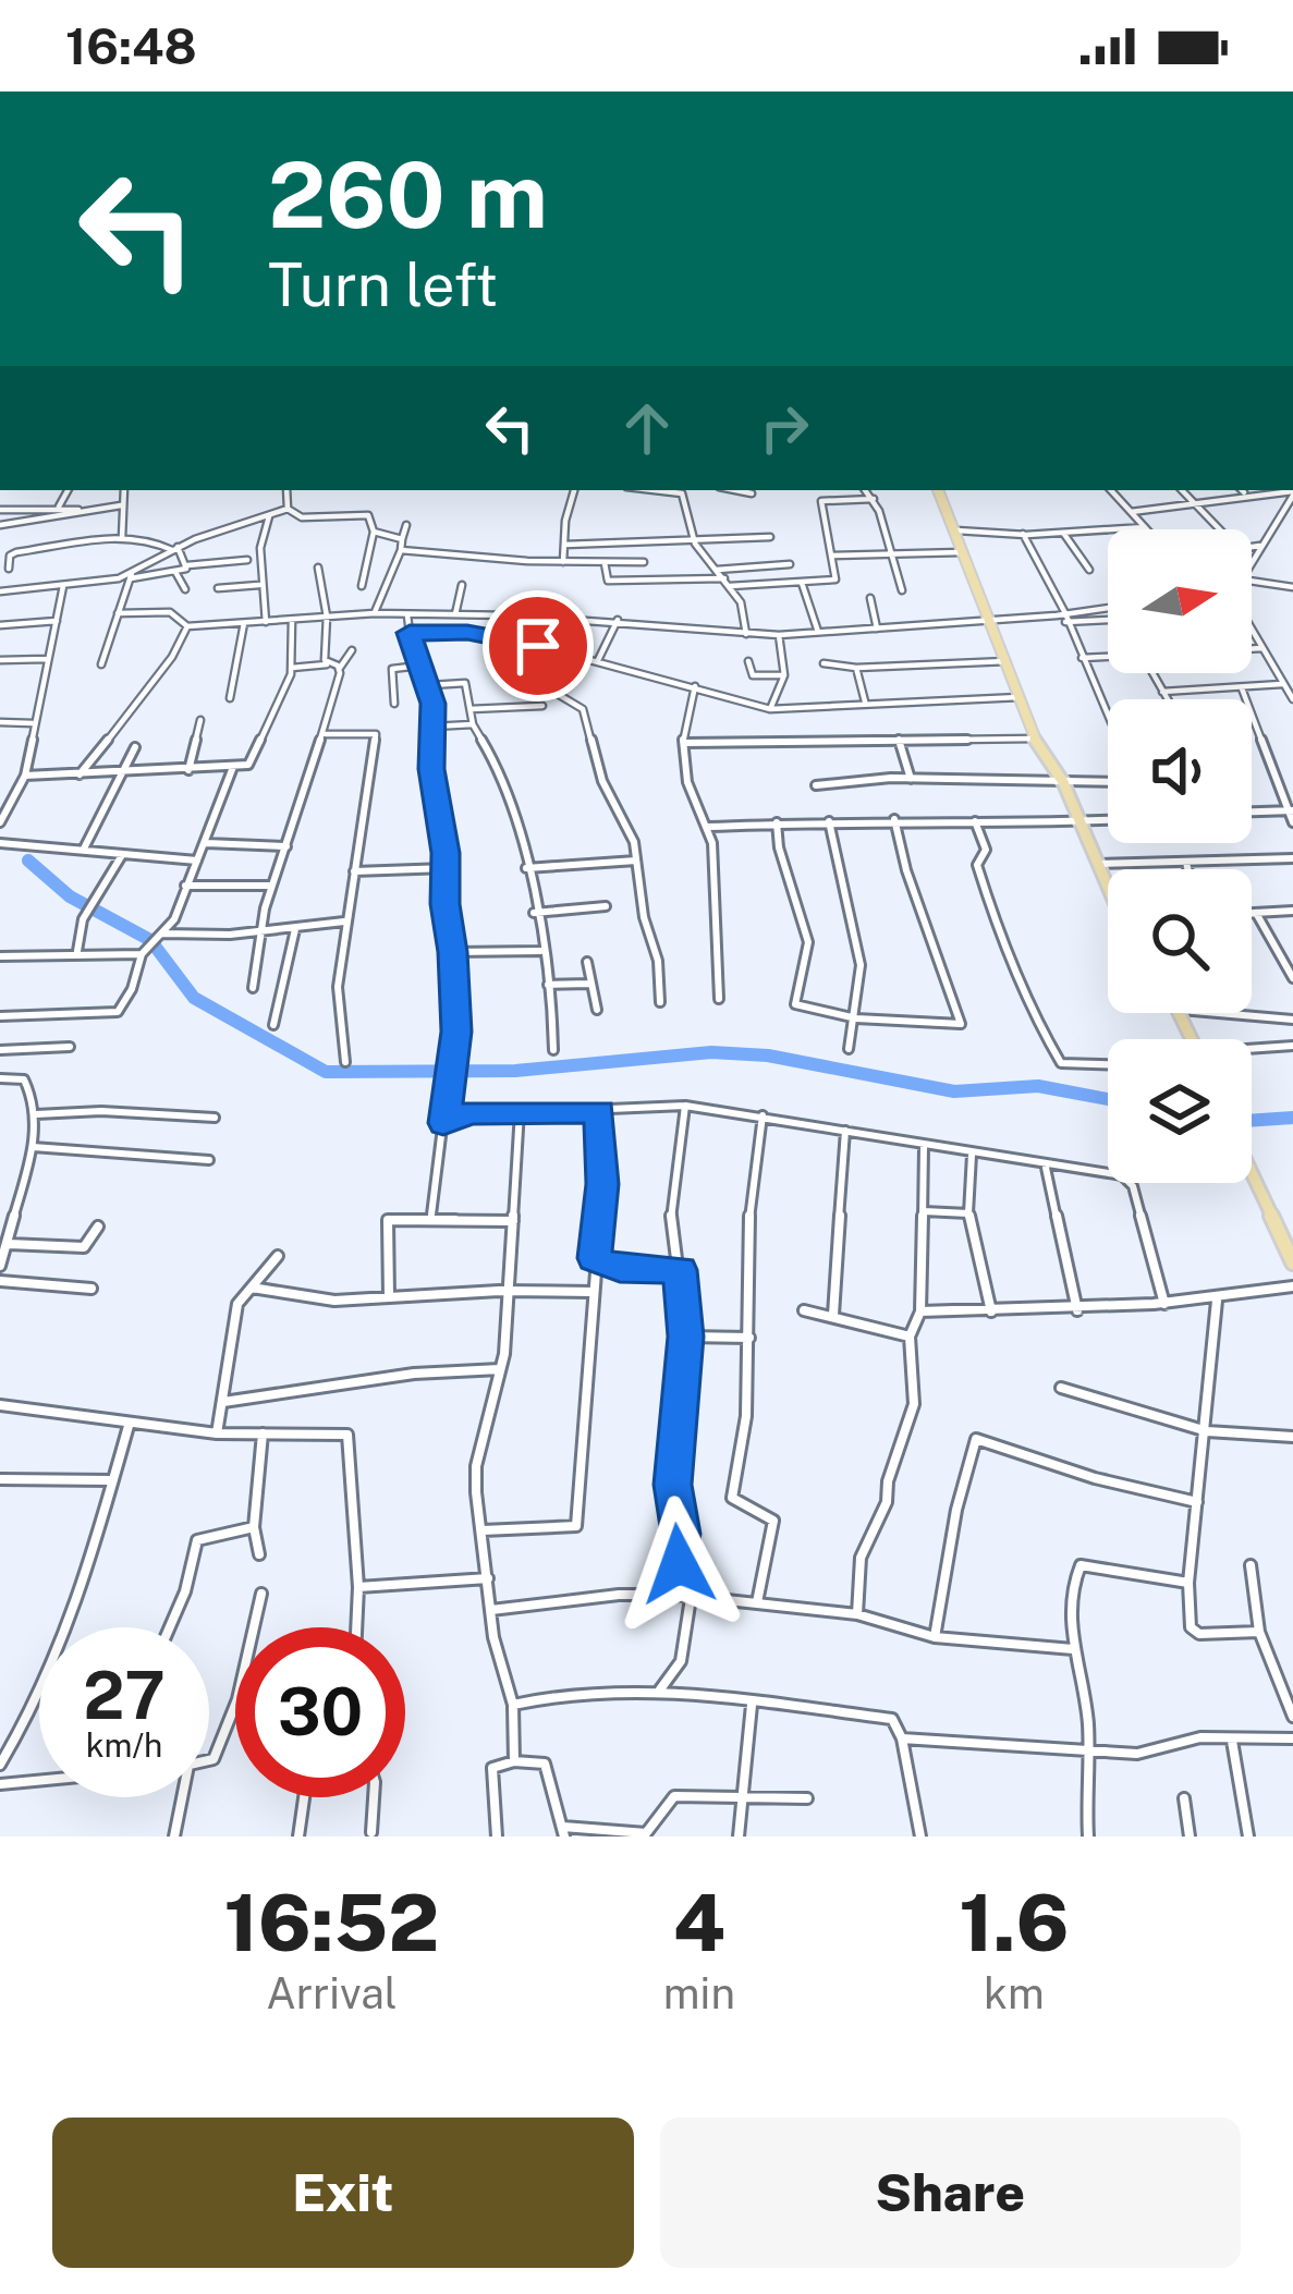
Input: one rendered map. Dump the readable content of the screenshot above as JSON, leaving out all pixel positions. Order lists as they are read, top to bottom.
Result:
{
  "north": "right",
  "page": {
    "status": "16:48",
    "turn": ["260 m", "Turn left"],
    "speed": "27 km/h",
    "limit": "30",
    "eta": [
      "16:52",
      "Arrival",
      "4",
      "min",
      "1.6",
      "km"
    ],
    "buttons": ["Exit", "Share"]
  }
}
